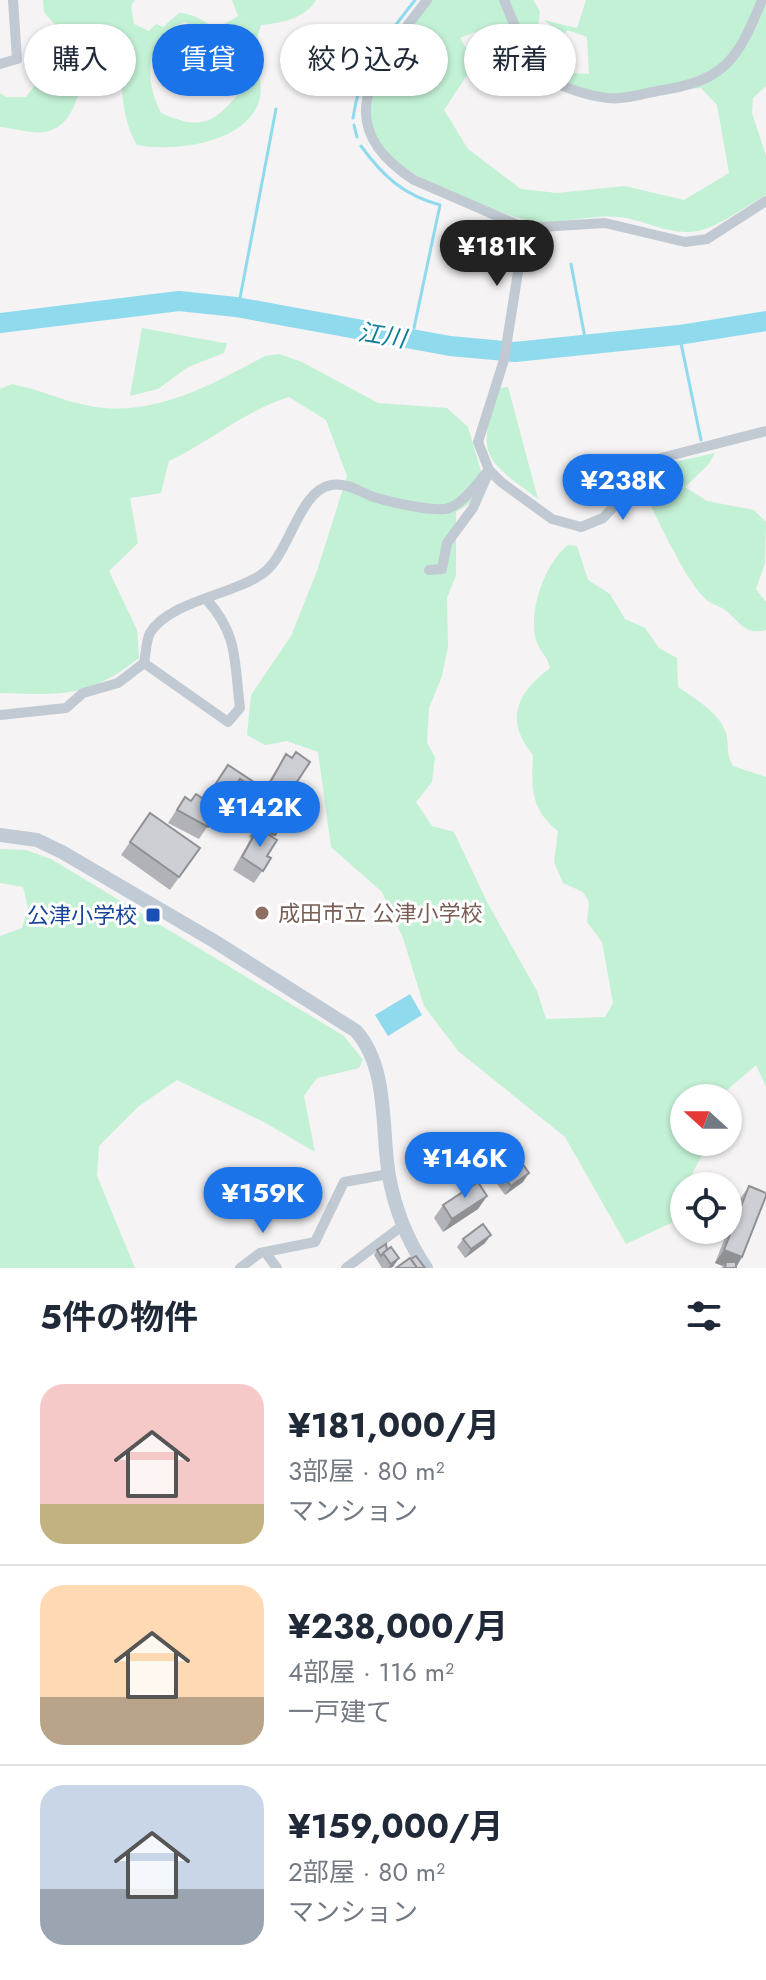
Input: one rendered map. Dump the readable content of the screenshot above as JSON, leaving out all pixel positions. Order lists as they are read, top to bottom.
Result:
{
  "water": ["江川"],
  "places": {
    "other": ["成田市立 公津小学校"],
    "transit": ["公津小学校"]
  },
  "north": "left",
  "page": {
    "chip": [
      "購入",
      "賃貸",
      "絞り込み",
      "新着"
    ],
    "price": [
      "¥181K",
      "¥238K",
      "¥142K",
      "¥146K",
      "¥159K"
    ],
    "heading": "5件の物件",
    "list": [
      {
        "name": "¥181,000/月",
        "note": "3部屋 · 80 m² · マンション"
      },
      {
        "name": "¥238,000/月",
        "note": "4部屋 · 116 m² · 一戸建て"
      },
      {
        "name": "¥159,000/月",
        "note": "2部屋 · 80 m² · マンション"
      }
    ]
  }
}
